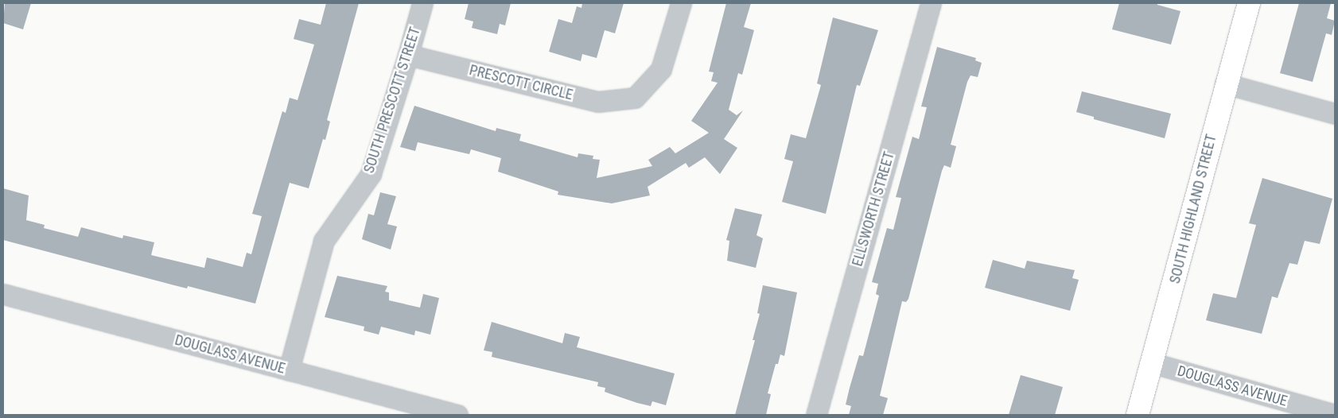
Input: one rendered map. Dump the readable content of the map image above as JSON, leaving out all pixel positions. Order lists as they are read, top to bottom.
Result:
{
  "streets": {
    "main road": ["SOUTH HIGHLAND STREET"],
    "street": [
      "PRESCOTT CIRCLE",
      "SOUTH PRESCOTT STREET",
      "ELLSWORTH STREET",
      "DOUGLASS AVENUE"
    ]
  },
  "crossings": [
    ["PRESCOTT CIRCLE", "SOUTH PRESCOTT STREET"],
    ["SOUTH PRESCOTT STREET", "DOUGLASS AVENUE"],
    ["SOUTH HIGHLAND STREET", "DOUGLASS AVENUE"]
  ]
}
